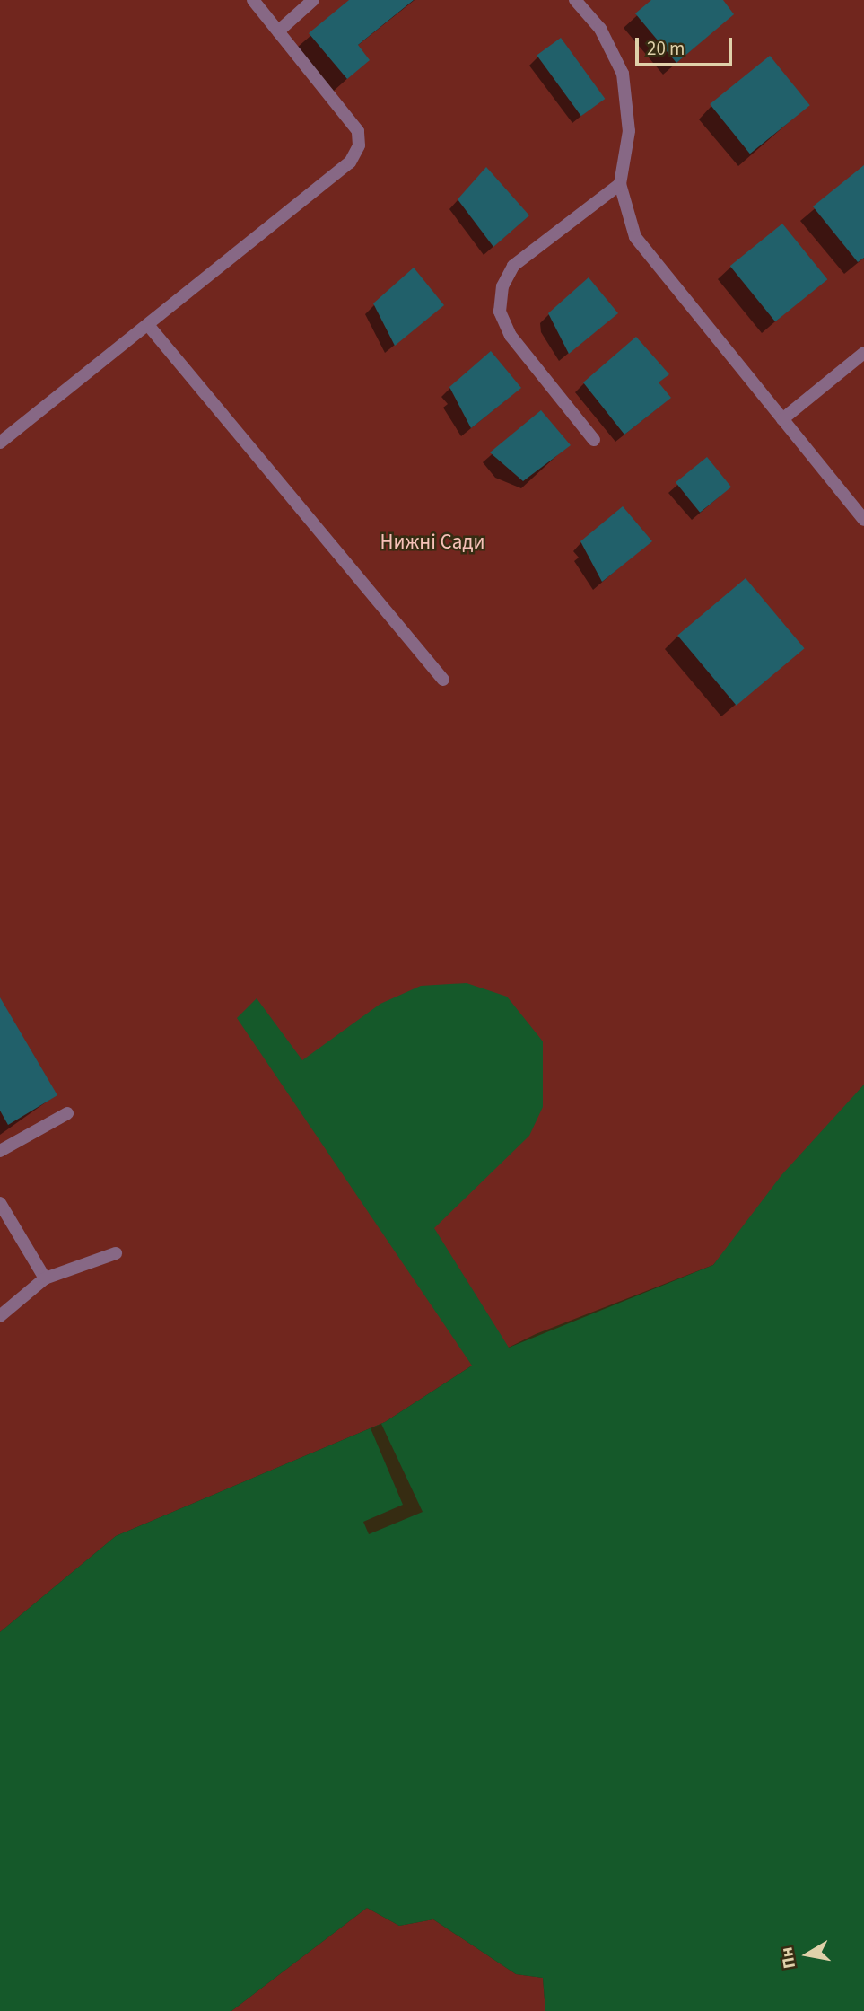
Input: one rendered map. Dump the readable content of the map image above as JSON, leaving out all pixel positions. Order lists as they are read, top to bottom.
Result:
{
  "parks": ["Нижні Сади"],
  "scale_bar": "20 m",
  "north": "left"
}
